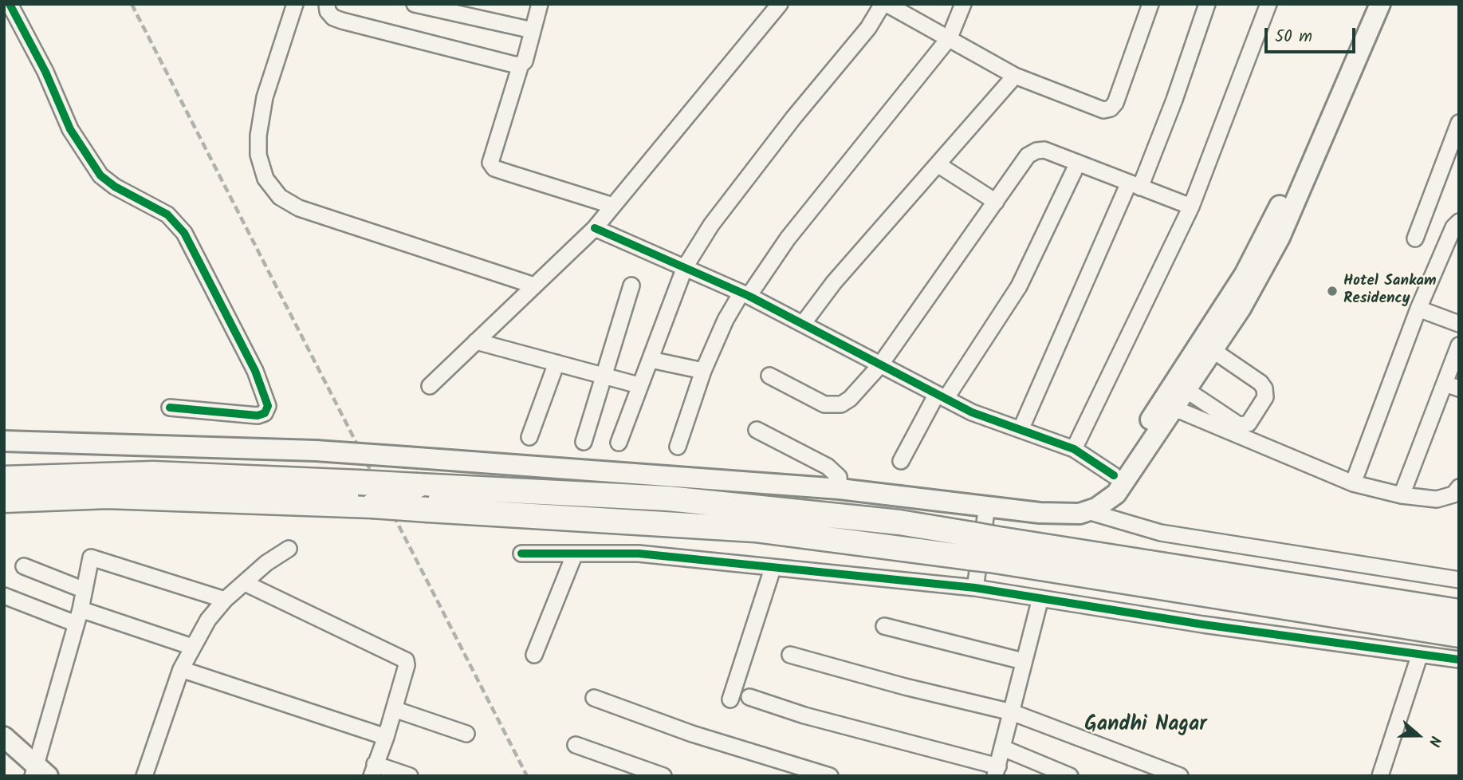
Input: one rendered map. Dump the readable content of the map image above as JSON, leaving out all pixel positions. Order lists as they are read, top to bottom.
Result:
{
  "districts": ["Gandhi Nagar"],
  "places": ["Hotel Sankam Residency"],
  "scale_bar": "50 m",
  "north": "right"
}
